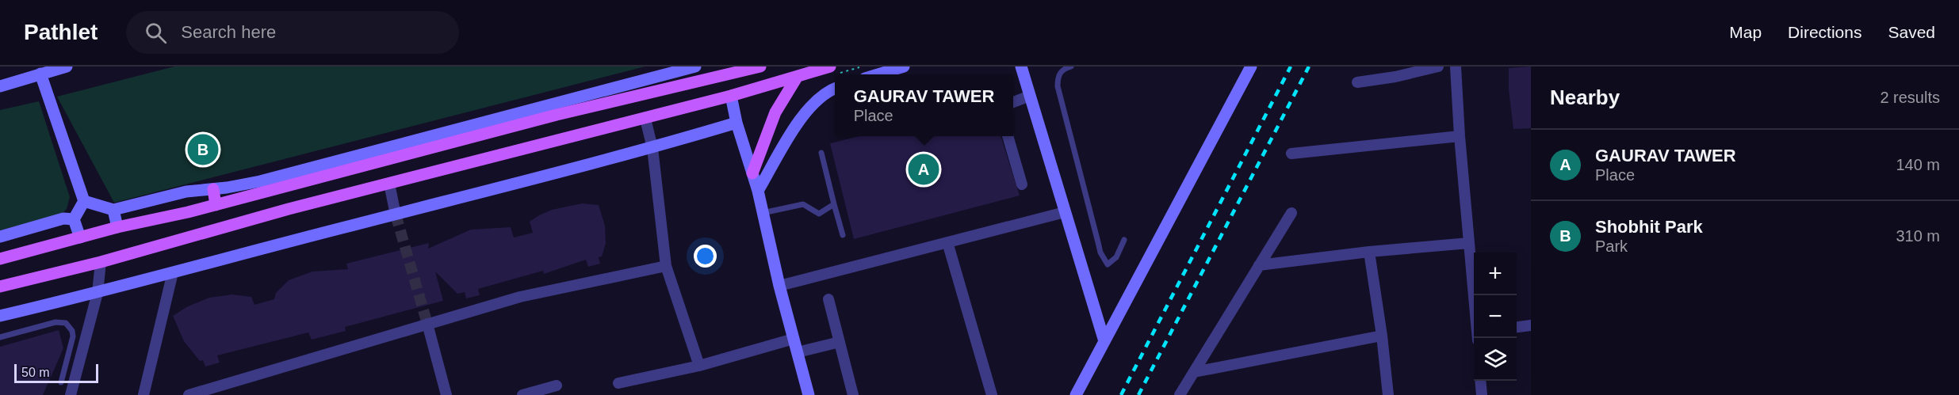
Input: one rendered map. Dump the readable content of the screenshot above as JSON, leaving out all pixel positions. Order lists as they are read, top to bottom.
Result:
{
  "scale_bar": "50 m",
  "page": {
    "header": "Pathlet",
    "search": "Search here",
    "nav": ["Map", "Directions", "Saved"],
    "heading": ["Nearby", "2 results"],
    "popup": ["GAURAV TAWER", "Place"],
    "list": [
      {
        "mark": "A",
        "name": "GAURAV TAWER",
        "note": "Place",
        "value": "140 m"
      },
      {
        "mark": "B",
        "name": "Shobhit Park",
        "note": "Park",
        "value": "310 m"
      }
    ],
    "pins": ["B", "A"],
    "map_buttons": ["+", "−"],
    "scale": "50 m"
  }
}
